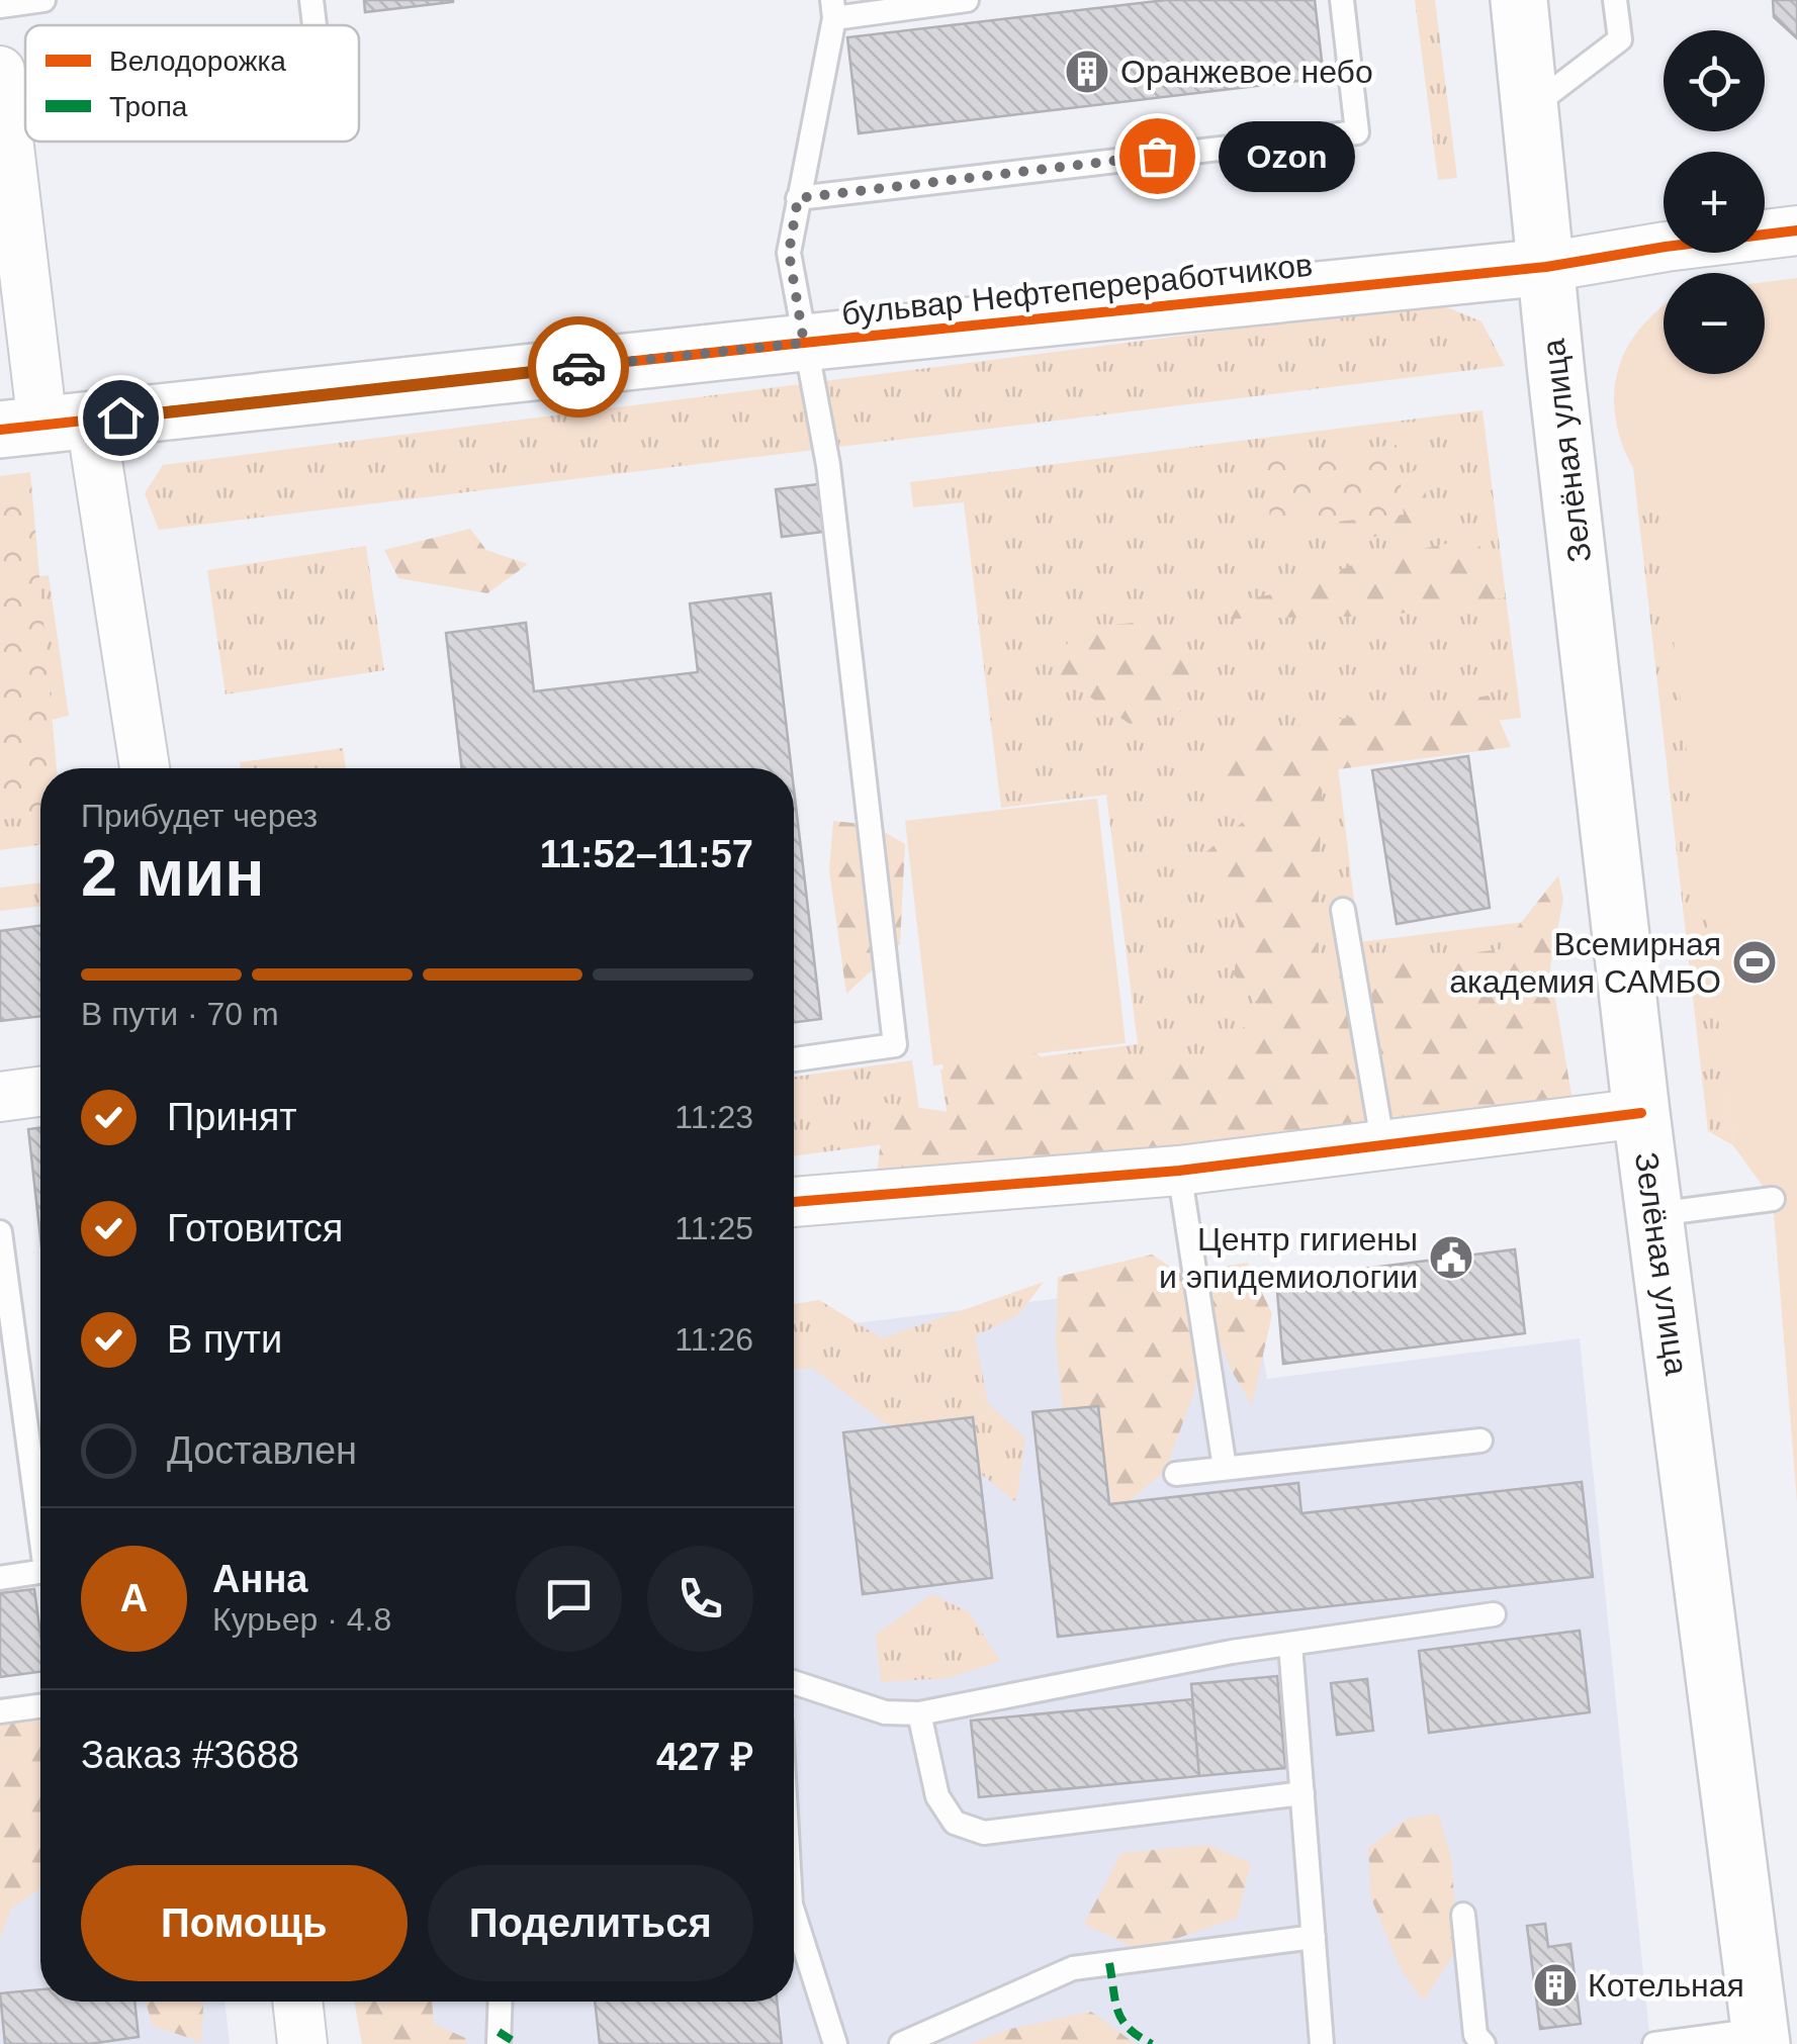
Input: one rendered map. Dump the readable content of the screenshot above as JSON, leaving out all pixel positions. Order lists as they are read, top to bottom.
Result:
{
  "streets": {
    "main road": ["бульвар Нефтепереработчиков", "Зелёная улица"]
  },
  "crossings": [
    ["бульвар Нефтепереработчиков", "Зелёная улица"]
  ],
  "places": {
    "building": ["Оранжевое небо", "Котельная"],
    "other": ["Ozon"],
    "sports": ["Всемирная академия САМБО"],
    "public building": ["Центр гигиены и эпидемиологии"]
  },
  "legend": ["Велодорожка", "Тропа"],
  "page": {
    "map_buttons": ["+", "−"],
    "bubble": "Ozon",
    "heading": ["2 мин", "Прибудет через", "11:52–11:57"],
    "panel": [
      "Анна",
      "Курьер · 4.8",
      "Заказ #3688",
      "427 ₽"
    ],
    "bar": "В пути · 70 m",
    "list": [
      ["Принят", "11:23"],
      ["Готовится", "11:25"],
      ["В пути", "11:26"],
      "Доставлен"
    ],
    "round": "А",
    "buttons": ["Помощь", "Поделиться"]
  }
}
